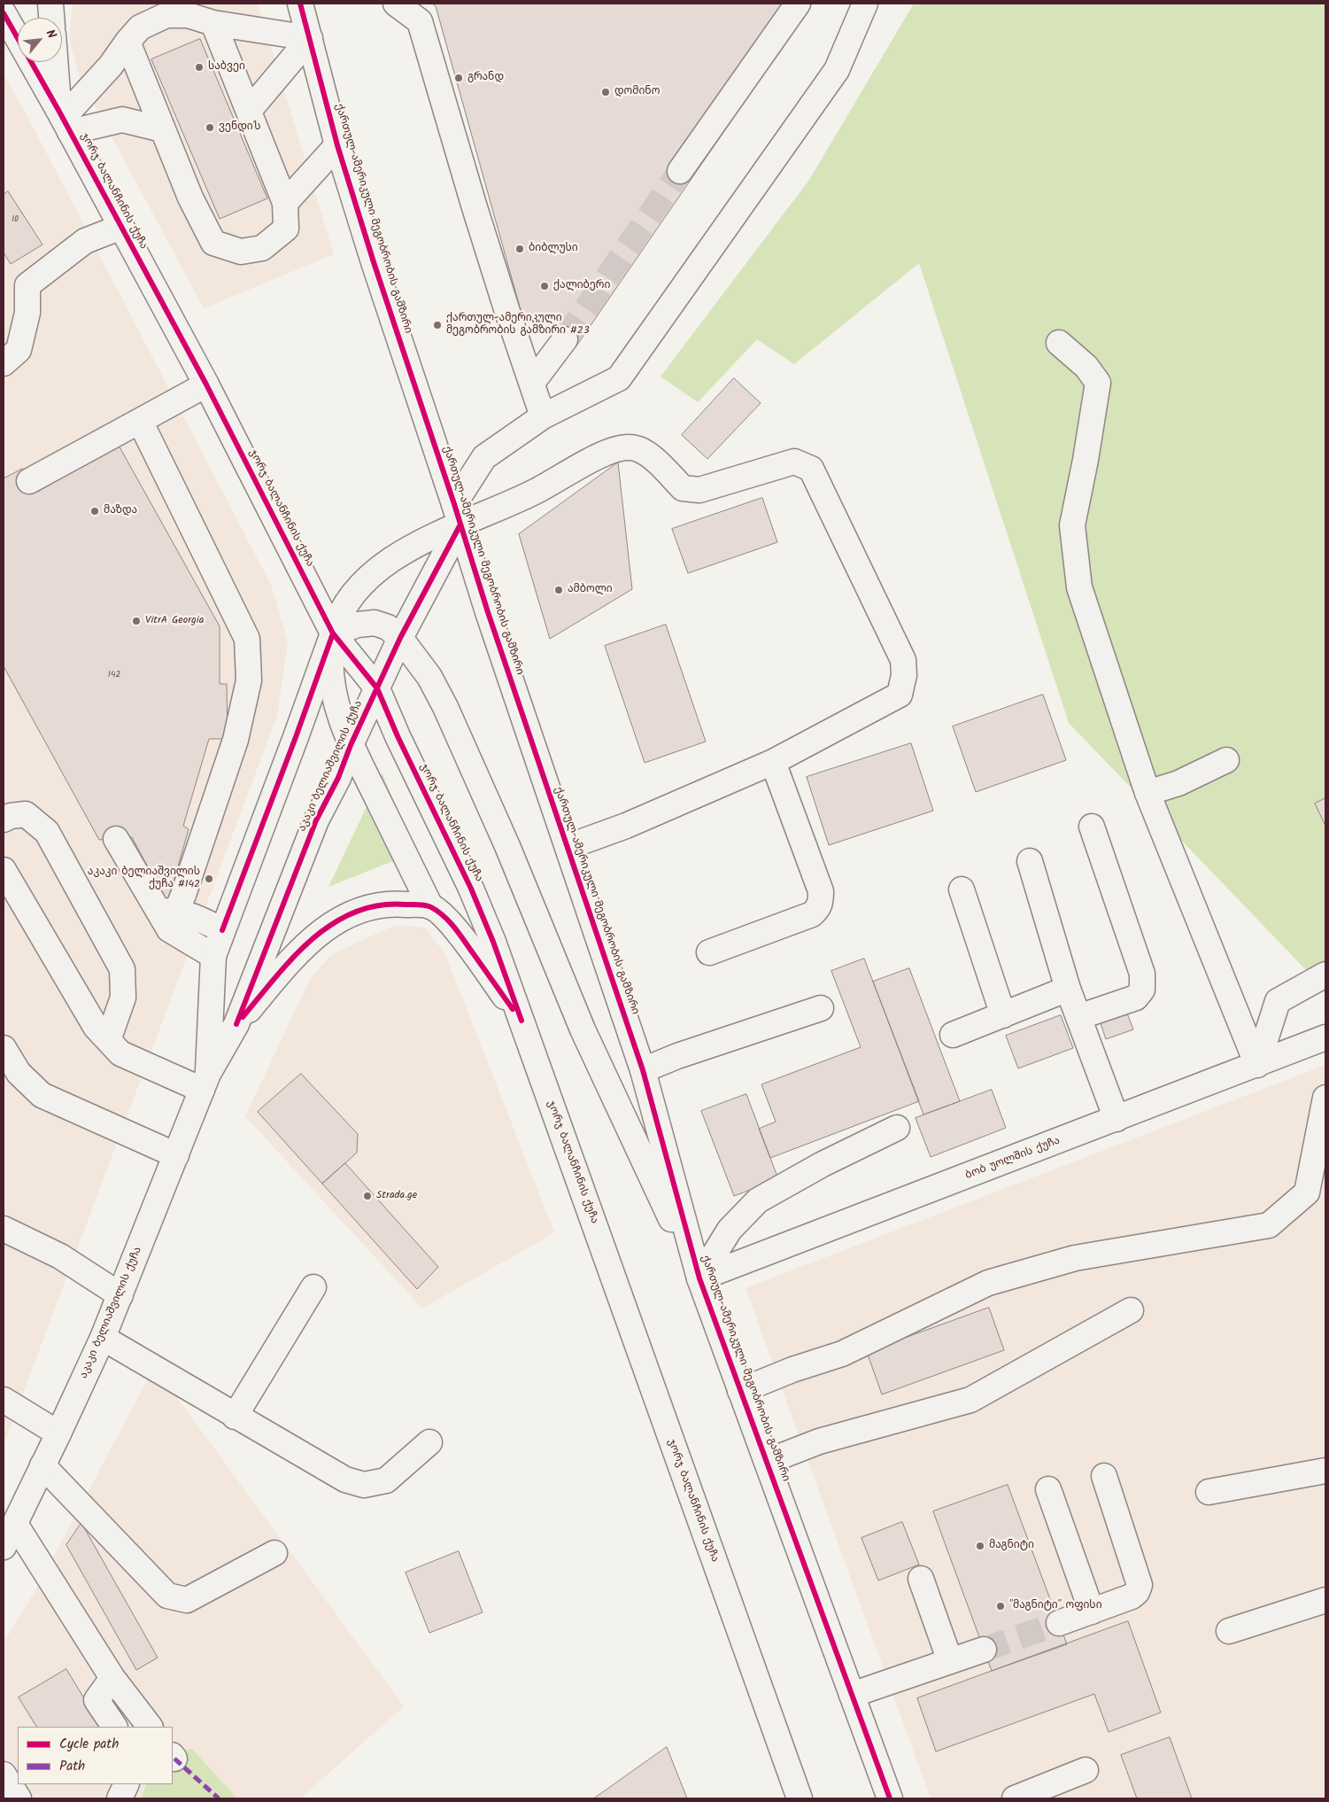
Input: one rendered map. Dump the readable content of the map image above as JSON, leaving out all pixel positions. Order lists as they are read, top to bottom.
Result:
{
  "streets": {
    "main road": [
      "ჯორჯ ბალანჩინის ქუჩა",
      "ქართულ-ამერიკული მეგობრობის გამზირი",
      "აკაკი ბელიაშვილის ქუჩა",
      "ბობ უოლშის ქუჩა"
    ]
  },
  "crossings": [
    ["ჯორჯ ბალანჩინის ქუჩა", "აკაკი ბელიაშვილის ქუჩა"],
    ["ქართულ-ამერიკული მეგობრობის გამზირი", "აკაკი ბელიაშვილის ქუჩა"],
    ["ქართულ-ამერიკული მეგობრობის გამზირი", "ბობ უოლშის ქუჩა"]
  ],
  "places": [
    "საბვეი",
    "გრანდ",
    "დომინო",
    "ვენდი'ს",
    "ბიბლუსი",
    "ქალიბერი",
    "ქართულ-ამერიკული მეგობრობის გამზირი #23",
    "მაზდა",
    "ამბოლი",
    "VitrA Georgia",
    "აკაკი ბელიაშვილის ქუჩა #142",
    "Strada.ge",
    "მაგნიტი",
    "\"მაგნიტი\" ოფისი"
  ],
  "house_numbers": ["10", "142"],
  "legend": ["Cycle path", "Path"],
  "north": "top right"
}
